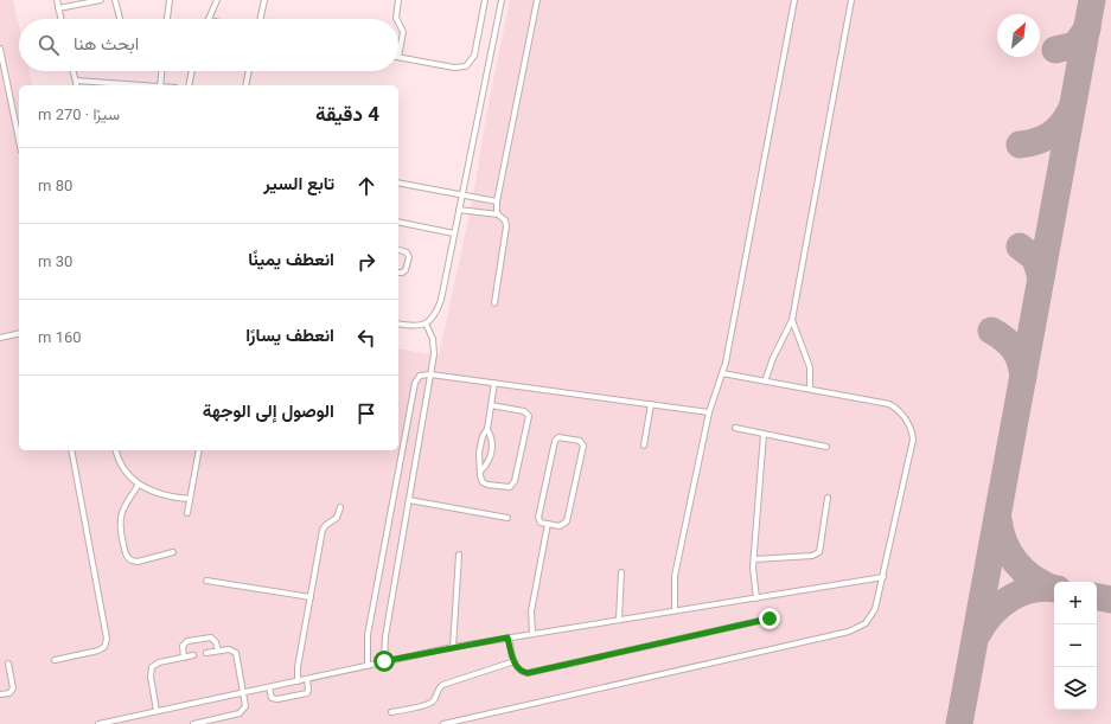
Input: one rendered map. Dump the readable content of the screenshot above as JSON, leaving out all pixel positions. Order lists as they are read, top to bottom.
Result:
{
  "north": "top right",
  "page": {
    "search": "ابحث هنا",
    "heading": ["4 دقيقة", "سيرًا · 270 m"],
    "list": [
      ["تابع السير", "80 m"],
      ["انعطف يمينًا", "30 m"],
      ["انعطف يسارًا", "160 m"],
      "الوصول إلى الوجهة"
    ],
    "map_buttons": ["+", "−"]
  }
}
